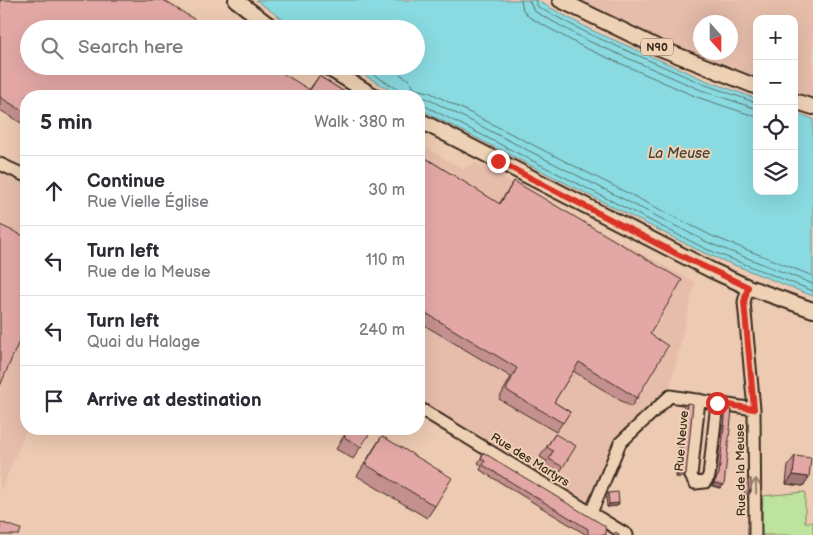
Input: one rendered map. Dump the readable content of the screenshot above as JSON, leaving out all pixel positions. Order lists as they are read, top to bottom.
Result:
{
  "streets": {
    "main road": ["N90"],
    "street": ["Rue Neuve", "Rue des Martyrs", "Rue de la Meuse"]
  },
  "one_way": ["Rue de la Meuse"],
  "water": ["La Meuse"],
  "north": "bottom",
  "page": {
    "map_buttons": ["+", "−"],
    "search": "Search here",
    "heading": ["5 min", "Walk · 380 m"],
    "list": [
      ["Continue", "Rue Vielle Église", "30 m"],
      ["Turn left", "Rue de la Meuse", "110 m"],
      ["Turn left", "Quai du Halage", "240 m"],
      "Arrive at destination"
    ]
  }
}
